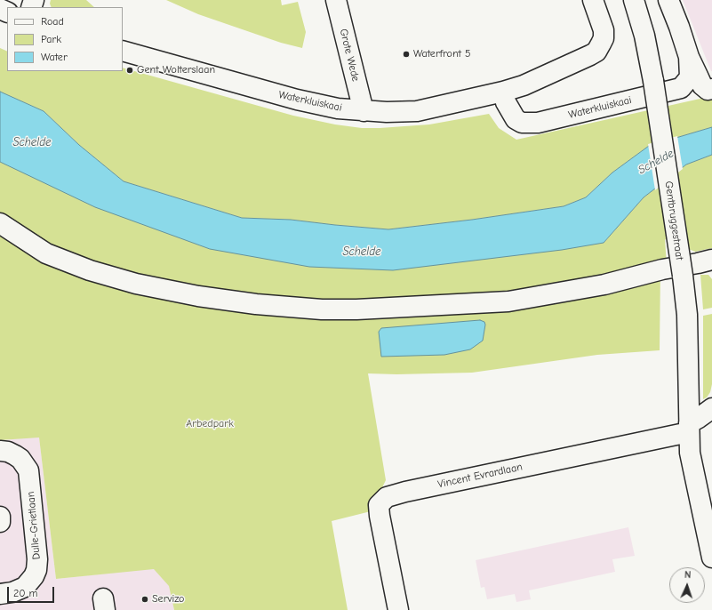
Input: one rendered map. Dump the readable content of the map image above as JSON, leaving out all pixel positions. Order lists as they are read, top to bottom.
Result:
{
  "streets": {
    "street": [
      "Grote Wede",
      "Waterkluiskaai",
      "Gentbruggestraat",
      "Vincent Evrardlaan",
      "Dulle-Grietlaan"
    ]
  },
  "crossings": [
    ["Grote Wede", "Waterkluiskaai"],
    ["Gentbruggestraat", "Vincent Evrardlaan"]
  ],
  "water": ["Schelde"],
  "parks": ["Arbedpark"],
  "places": ["Waterfront 5", "Gent Wolterslaan", "Servizo"],
  "legend": ["Road", "Park", "Water"],
  "scale_bar": "20 m",
  "north": "top"
}
